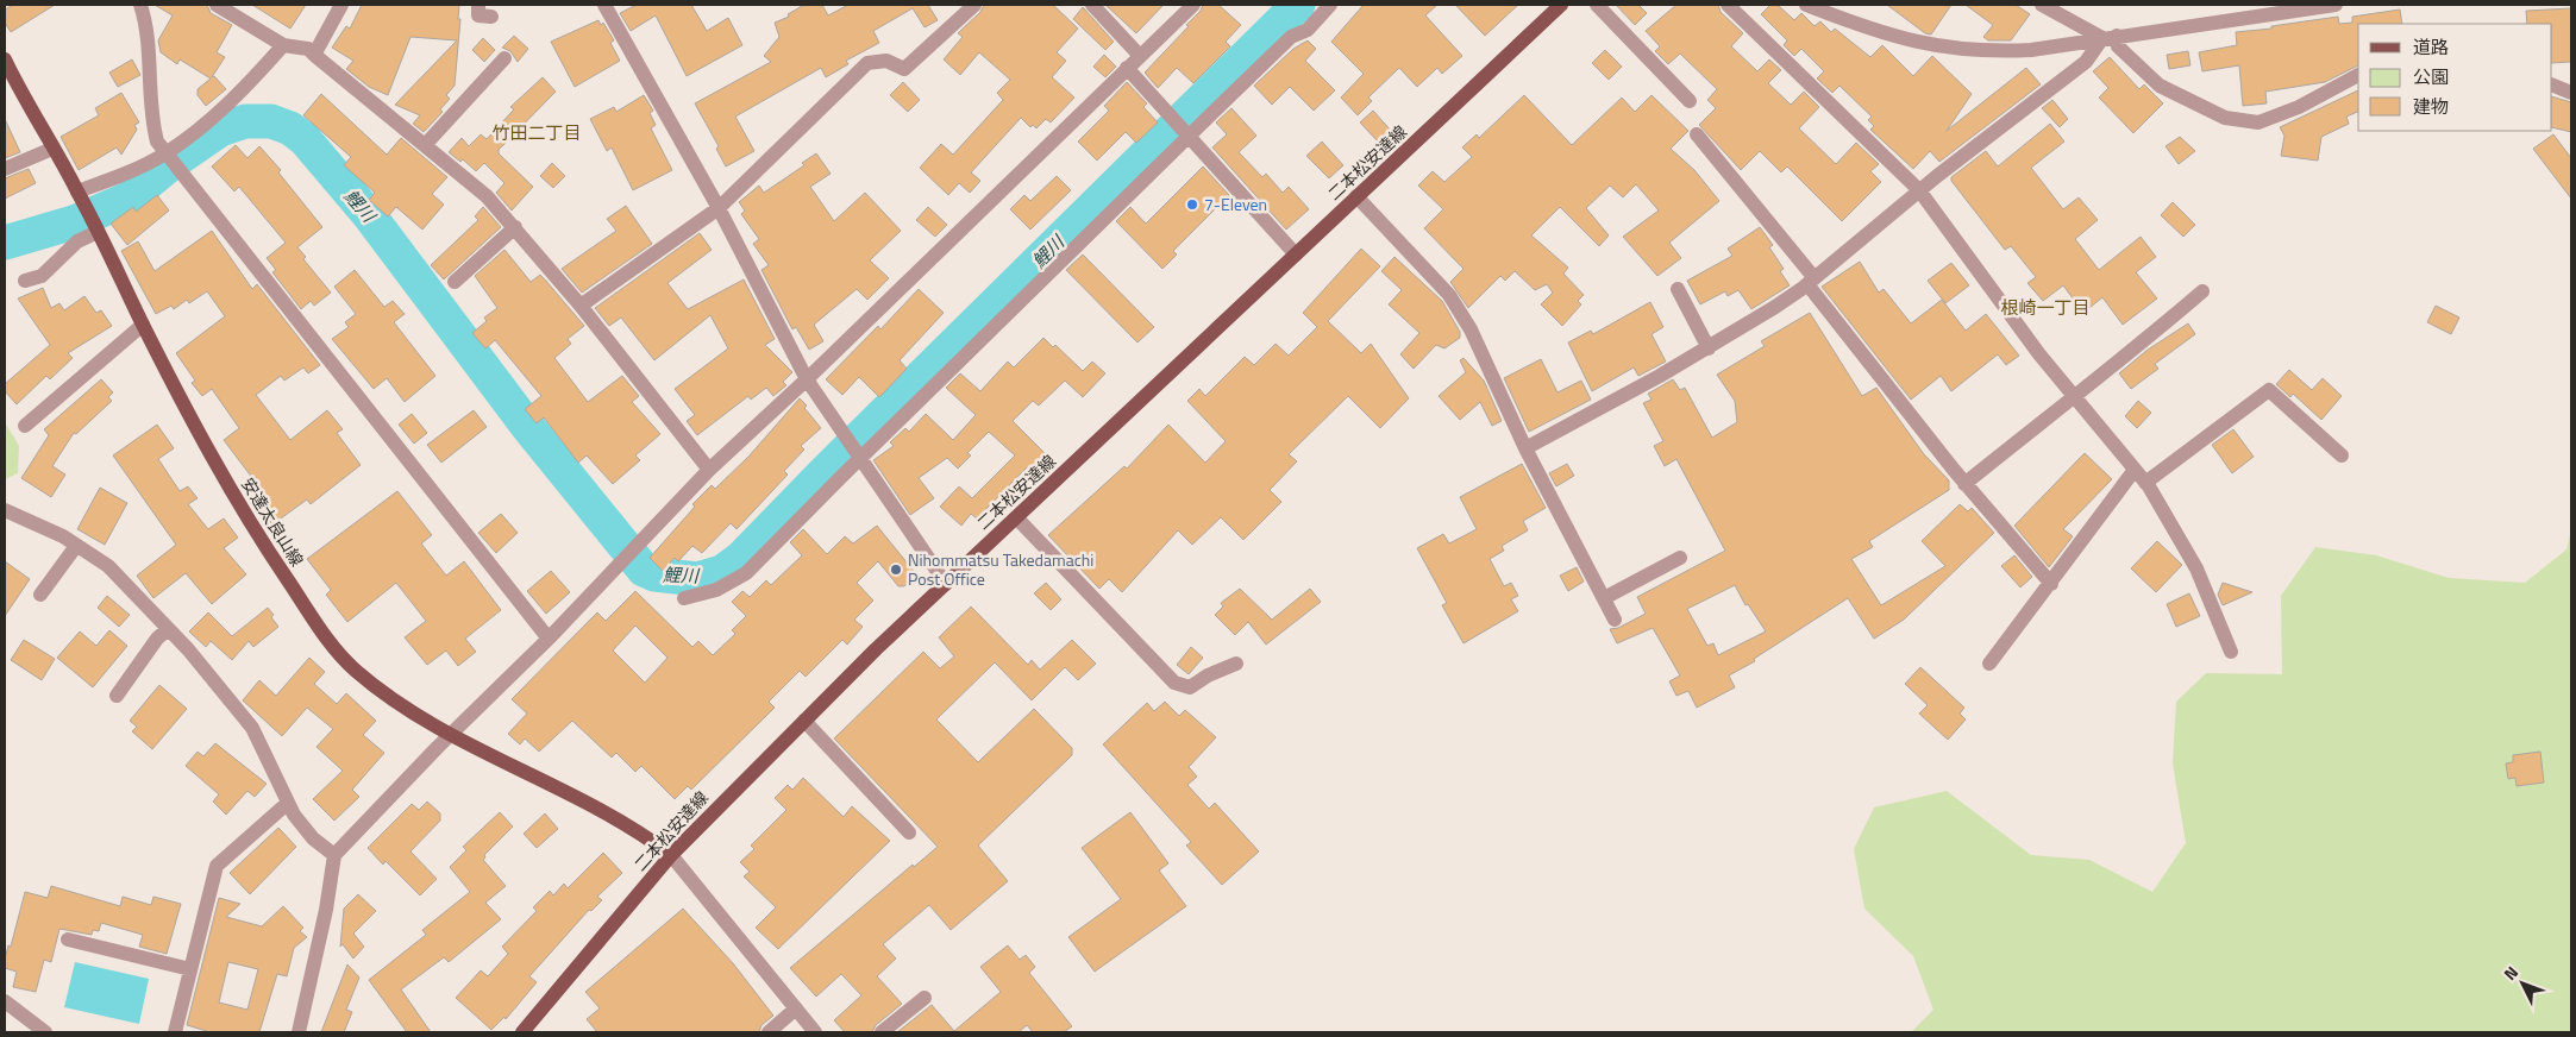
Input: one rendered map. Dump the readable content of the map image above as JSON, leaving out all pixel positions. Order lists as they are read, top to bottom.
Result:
{
  "streets": {
    "main road": ["二本松安達線", "安達太良山線"]
  },
  "crossings": [
    ["二本松安達線", "安達太良山線"]
  ],
  "districts": ["竹田二丁目", "根崎一丁目"],
  "water": ["鯉川"],
  "places": ["7-Eleven", "Nihommatsu Takedamachi Post Office"],
  "legend": ["道路", "公園", "建物"],
  "north": "top left"
}
